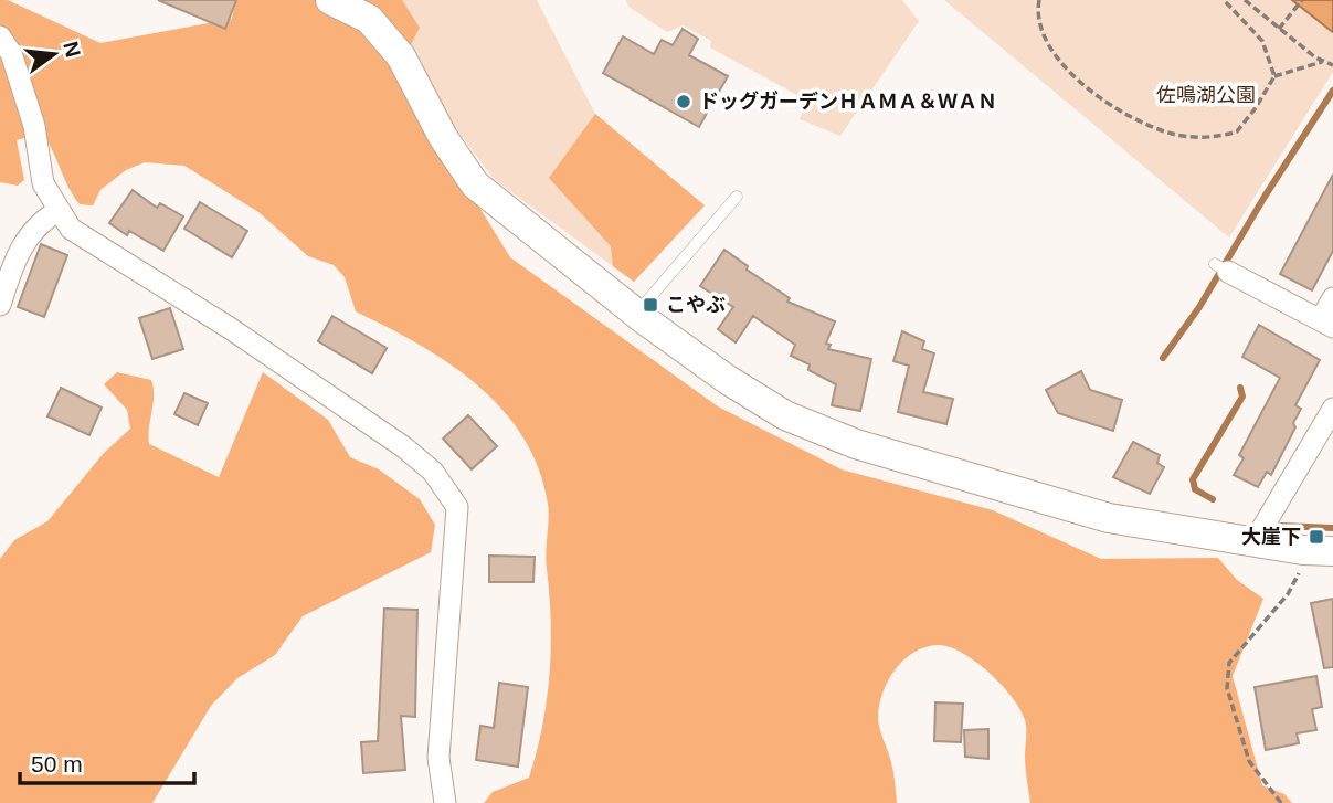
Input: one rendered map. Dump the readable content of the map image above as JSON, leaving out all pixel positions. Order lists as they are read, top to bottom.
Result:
{
  "parks": ["佐鳴湖公園"],
  "places": {
    "other": ["ドッグガーデンＨＡＭＡ＆ＷＡＮ"],
    "transit": ["こやぶ", "大崖下"]
  },
  "scale_bar": "50 m",
  "north": "right"
}
